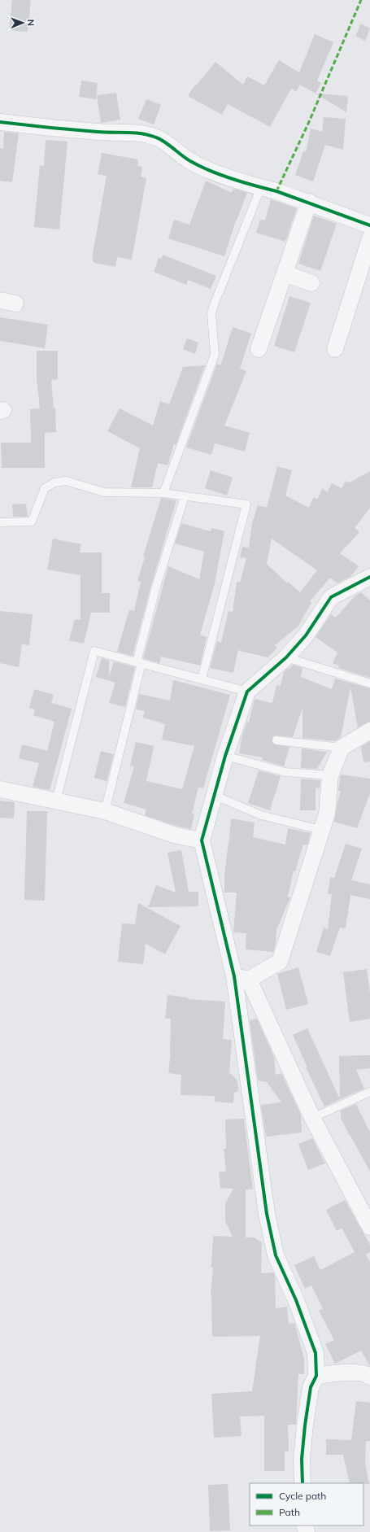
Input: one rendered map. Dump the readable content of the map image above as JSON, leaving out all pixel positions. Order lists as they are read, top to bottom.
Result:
{
  "legend": ["Cycle path", "Path"],
  "north": "right"
}
